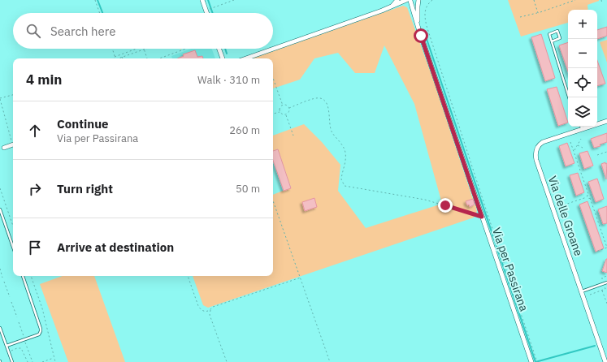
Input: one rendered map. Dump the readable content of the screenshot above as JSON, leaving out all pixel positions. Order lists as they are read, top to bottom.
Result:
{
  "streets": {
    "street": ["Via delle Groane", "Via per Passirana"]
  },
  "page": {
    "map_buttons": ["+", "−"],
    "search": "Search here",
    "heading": ["4 min", "Walk · 310 m"],
    "list": [
      ["Continue", "Via per Passirana", "260 m"],
      ["Turn right", "50 m"],
      "Arrive at destination"
    ]
  }
}
